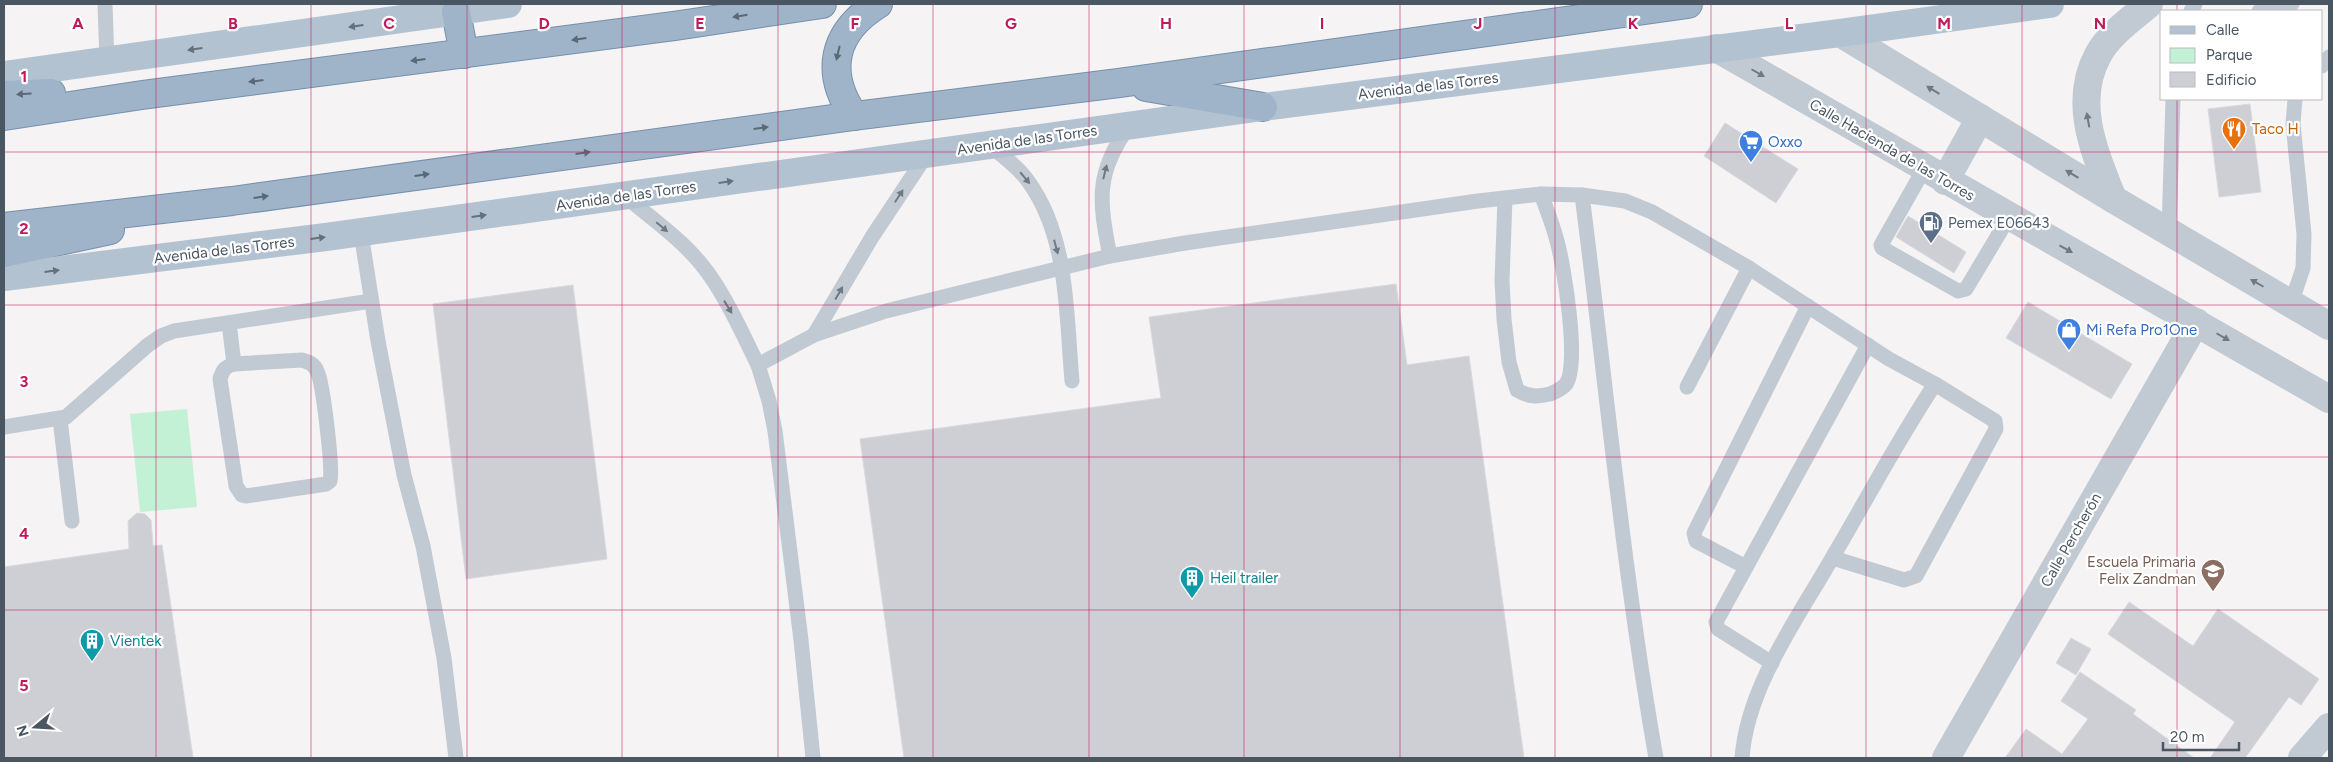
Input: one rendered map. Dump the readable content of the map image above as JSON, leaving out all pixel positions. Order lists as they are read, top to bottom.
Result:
{
  "streets": {
    "main road": ["Avenida de las Torres"],
    "street": ["Calle Hacienda de las Torres", "Calle Percherón"]
  },
  "crossings": [
    ["Avenida de las Torres", "Calle Hacienda de las Torres"],
    ["Calle Hacienda de las Torres", "Calle Percherón"]
  ],
  "places": {
    "restaurant": ["Taco H"],
    "supermarket": ["Oxxo"],
    "fuel station": ["Pemex E06643"],
    "shop": ["Mi Refa Pro1One"],
    "school or university": ["Escuela Primaria Felix Zandman"],
    "building": ["Heil trailer", "Vientek"]
  },
  "legend": ["Calle", "Parque", "Edificio"],
  "scale_bar": "20 m",
  "north": "left",
  "grid": {
    "columns": [
      "A",
      "B",
      "C",
      "D",
      "E",
      "F",
      "G",
      "H",
      "I",
      "J",
      "K",
      "L",
      "M",
      "N"
    ],
    "rows": [
      "1",
      "2",
      "3",
      "4",
      "5"
    ]
  }
}
